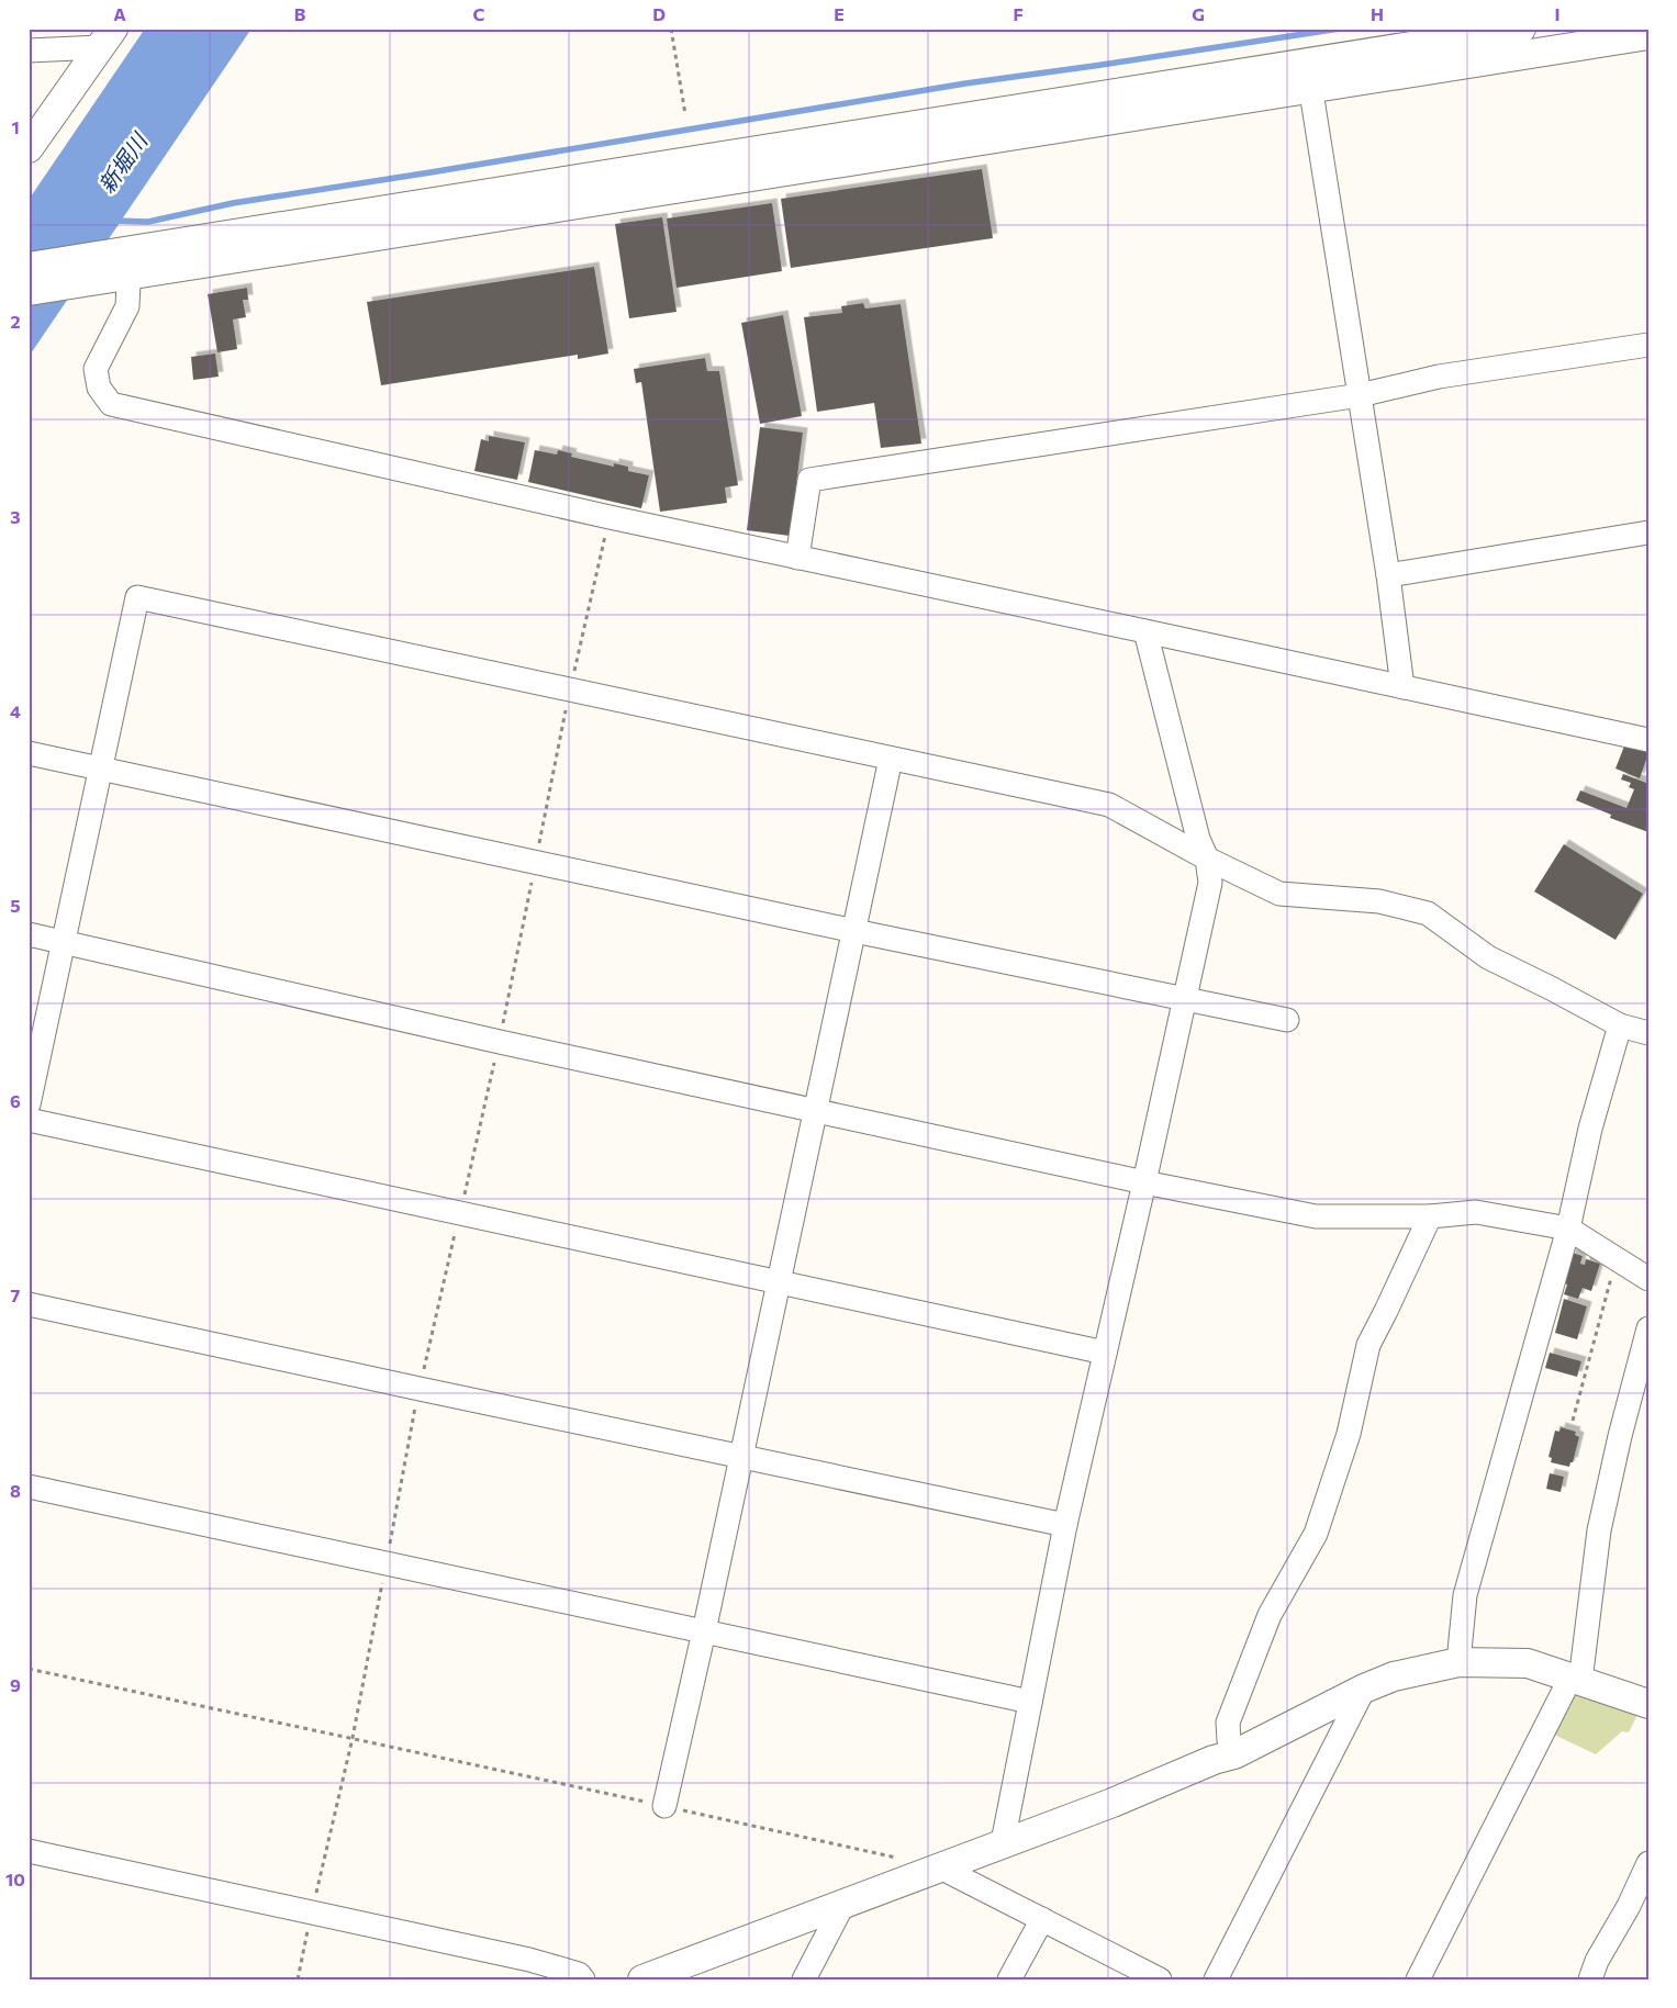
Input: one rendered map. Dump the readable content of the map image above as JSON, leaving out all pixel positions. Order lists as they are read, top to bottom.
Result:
{
  "water": ["新堀川"],
  "grid": {
    "columns": [
      "A",
      "B",
      "C",
      "D",
      "E",
      "F",
      "G",
      "H",
      "I"
    ],
    "rows": [
      "1",
      "2",
      "3",
      "4",
      "5",
      "6",
      "7",
      "8",
      "9",
      "10"
    ]
  }
}
